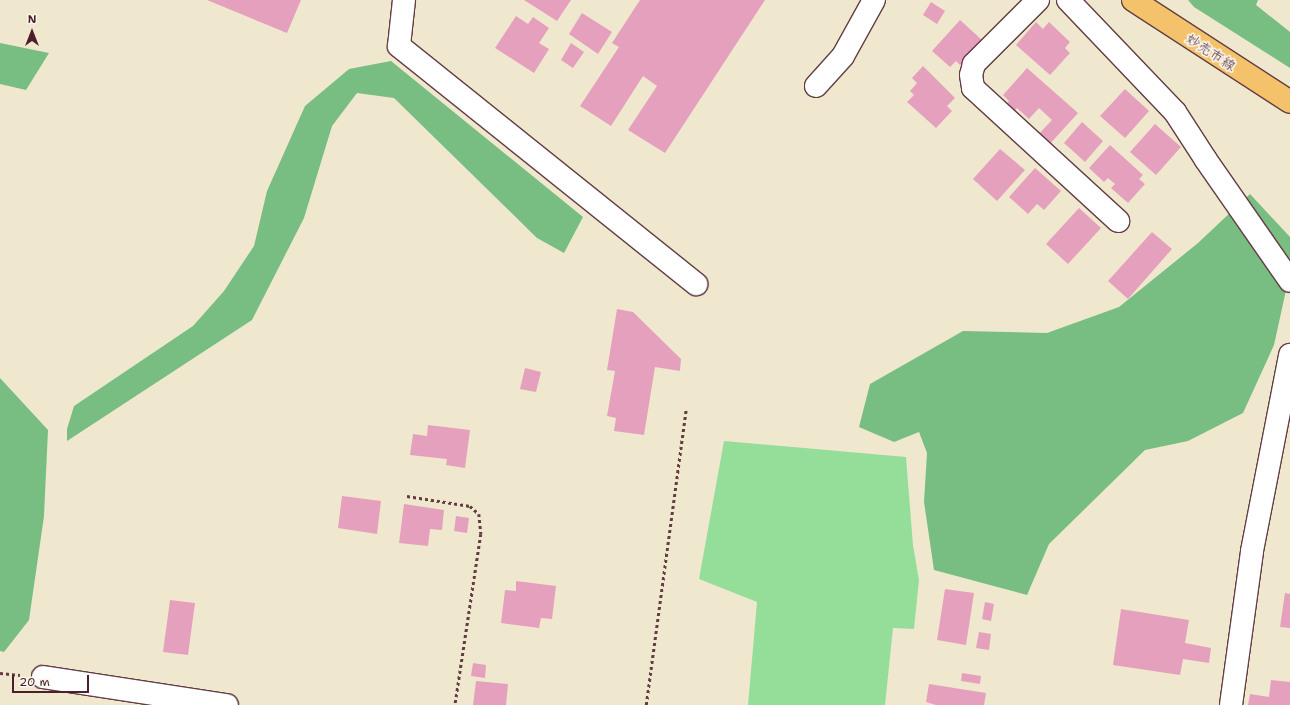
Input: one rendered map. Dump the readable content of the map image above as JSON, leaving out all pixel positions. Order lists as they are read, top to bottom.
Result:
{
  "streets": {
    "main road": ["妙売市線"]
  },
  "scale_bar": "20 m",
  "north": "top"
}
